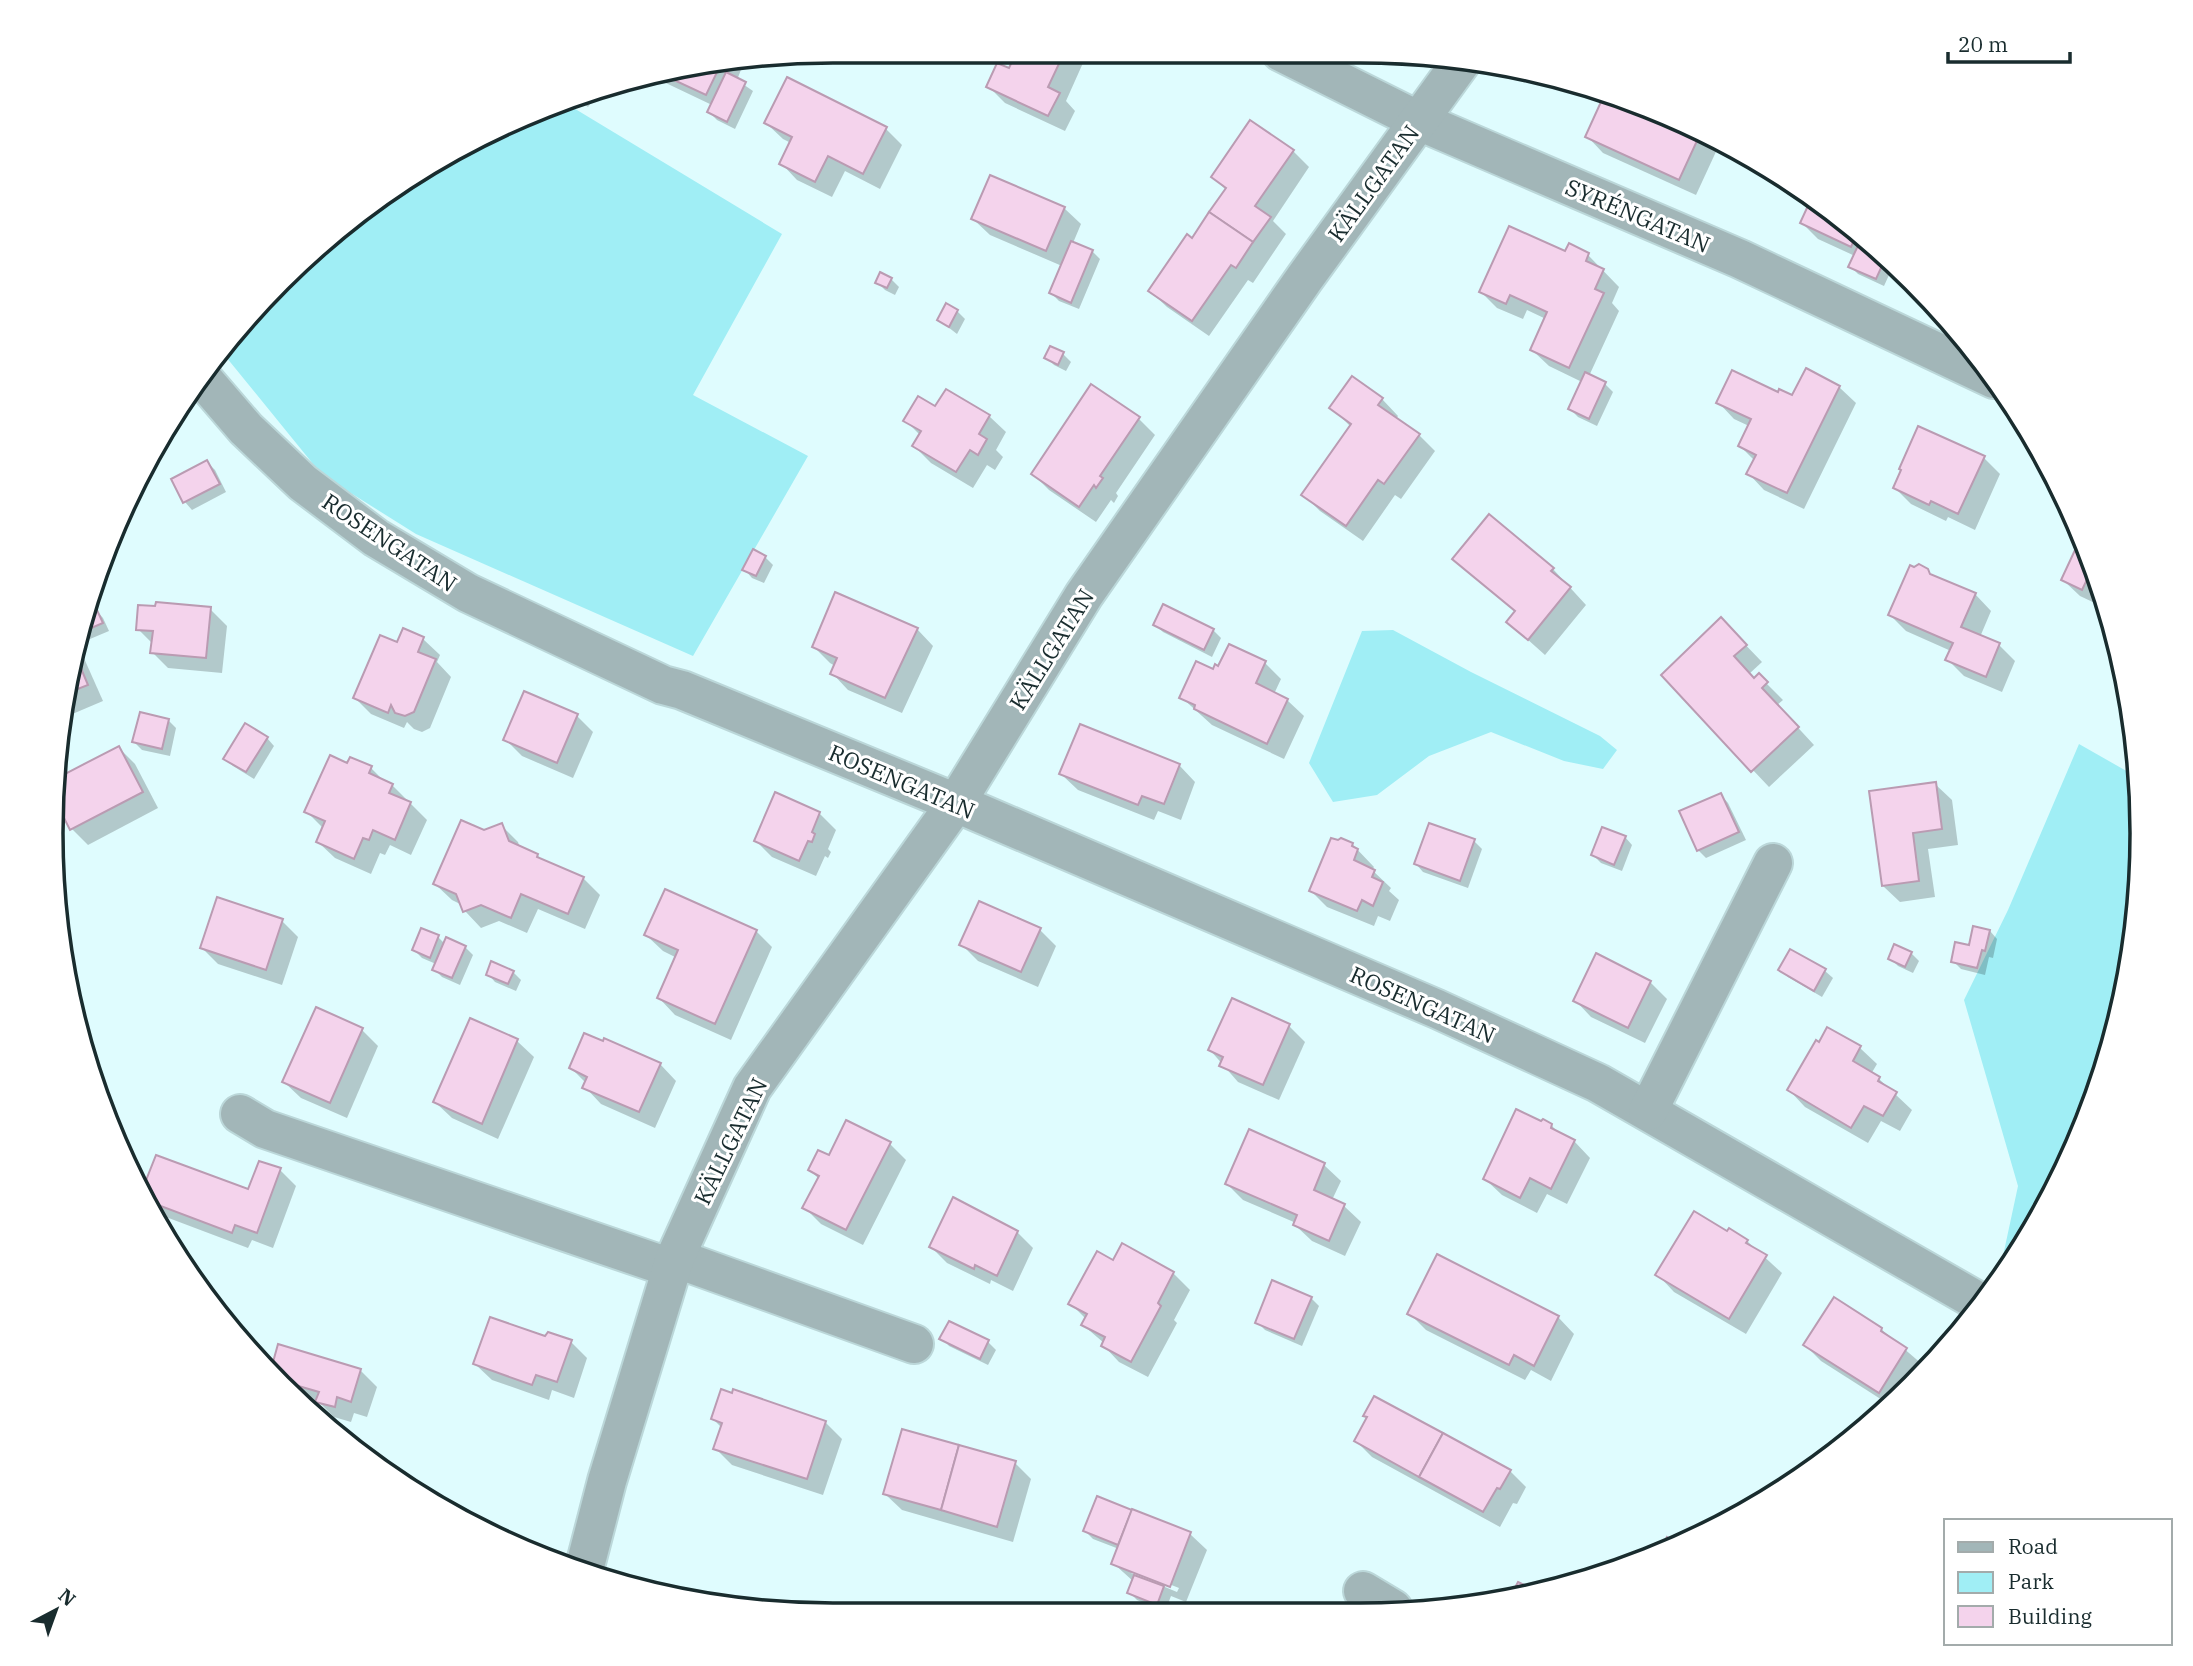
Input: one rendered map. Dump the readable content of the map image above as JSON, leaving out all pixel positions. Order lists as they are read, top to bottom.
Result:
{
  "streets": {
    "street": ["KÄLLGATAN", "SYRÉNGATAN", "ROSENGATAN"]
  },
  "crossings": [
    ["KÄLLGATAN", "SYRÉNGATAN"],
    ["KÄLLGATAN", "ROSENGATAN"]
  ],
  "legend": ["Road", "Park", "Building"],
  "scale_bar": "20 m",
  "north": "top right"
}
